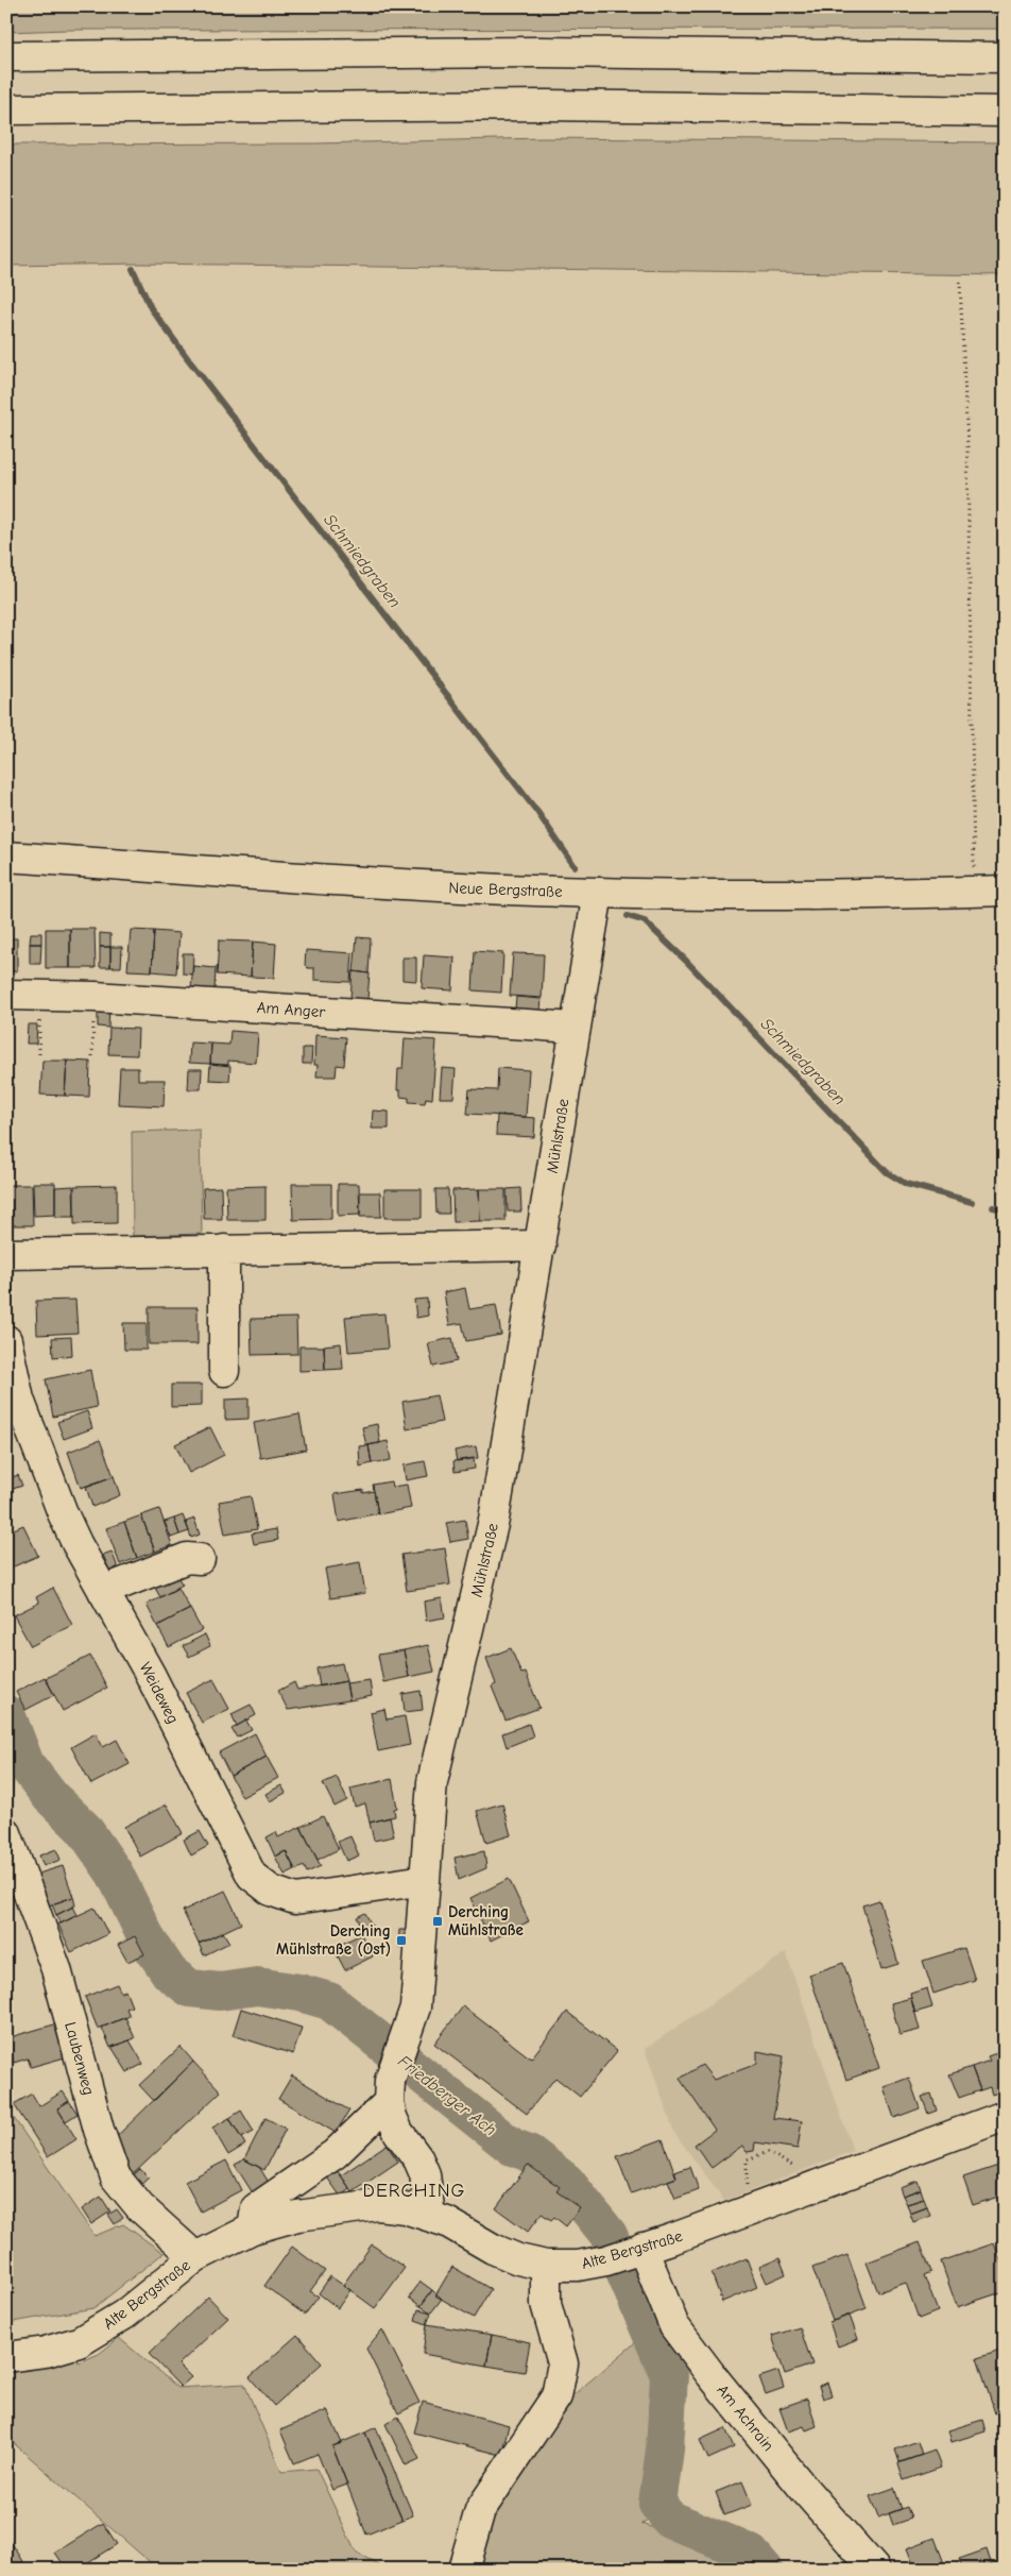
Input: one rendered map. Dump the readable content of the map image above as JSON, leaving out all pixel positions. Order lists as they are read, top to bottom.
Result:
{
  "streets": {
    "main road": [
      "Neue Bergstraße",
      "Am Anger",
      "Mühlstraße",
      "Weideweg",
      "Laubenweg",
      "Alte Bergstraße",
      "Am Achrain"
    ]
  },
  "crossings": [
    ["Neue Bergstraße", "Mühlstraße"],
    ["Am Anger", "Mühlstraße"],
    ["Mühlstraße", "Weideweg"],
    ["Mühlstraße", "Alte Bergstraße"],
    ["Laubenweg", "Alte Bergstraße"],
    ["Alte Bergstraße", "Am Achrain"]
  ],
  "districts": ["DERCHING"],
  "water": ["Schmiedgraben", "Friedberger Ach"],
  "places": {
    "transit": ["Derching Mühlstraße", "Derching Mühlstraße (Ost)"]
  }
}
